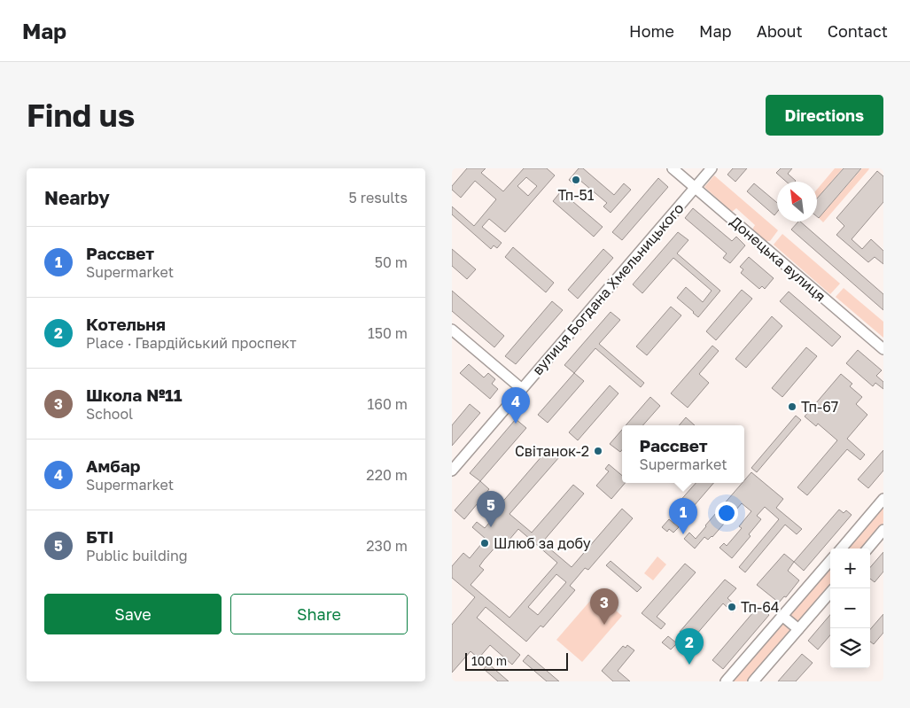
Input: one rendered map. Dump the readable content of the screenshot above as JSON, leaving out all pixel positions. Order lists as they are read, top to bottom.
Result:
{
  "streets": {
    "main road": ["Донецька вулиця", "вулиця Богдана Хмельницького"]
  },
  "crossings": [
    ["Донецька вулиця", "вулиця Богдана Хмельницького"]
  ],
  "places": [
    "Тп-51",
    "Тп-67",
    "Світанок-2",
    "Шлюб за добу",
    "Тп-64"
  ],
  "scale_bar": "100 m",
  "north": "top left",
  "page": {
    "header": "Map",
    "nav": [
      "Home",
      "Map",
      "About",
      "Contact"
    ],
    "buttons": [
      "Directions",
      ["Save", "Share"]
    ],
    "title": "Find us",
    "heading": ["Nearby", "5 results"],
    "list": [
      {
        "mark": "1",
        "name": "Рассвет",
        "note": "Supermarket",
        "value": "50 m"
      },
      {
        "mark": "2",
        "name": "Котельня",
        "note": "Place · Гвардійський проспект",
        "value": "150 m"
      },
      {
        "mark": "3",
        "name": "Школа №11",
        "note": "School",
        "value": "160 m"
      },
      {
        "mark": "4",
        "name": "Амбар",
        "note": "Supermarket",
        "value": "220 m"
      },
      {
        "mark": "5",
        "name": "БТІ",
        "note": "Public building",
        "value": "230 m"
      }
    ],
    "pins": [
      "4",
      "5",
      "1",
      "3",
      "2"
    ],
    "popup": ["Рассвет", "Supermarket"],
    "map_buttons": ["+", "−"],
    "scale": "100 m"
  }
}
